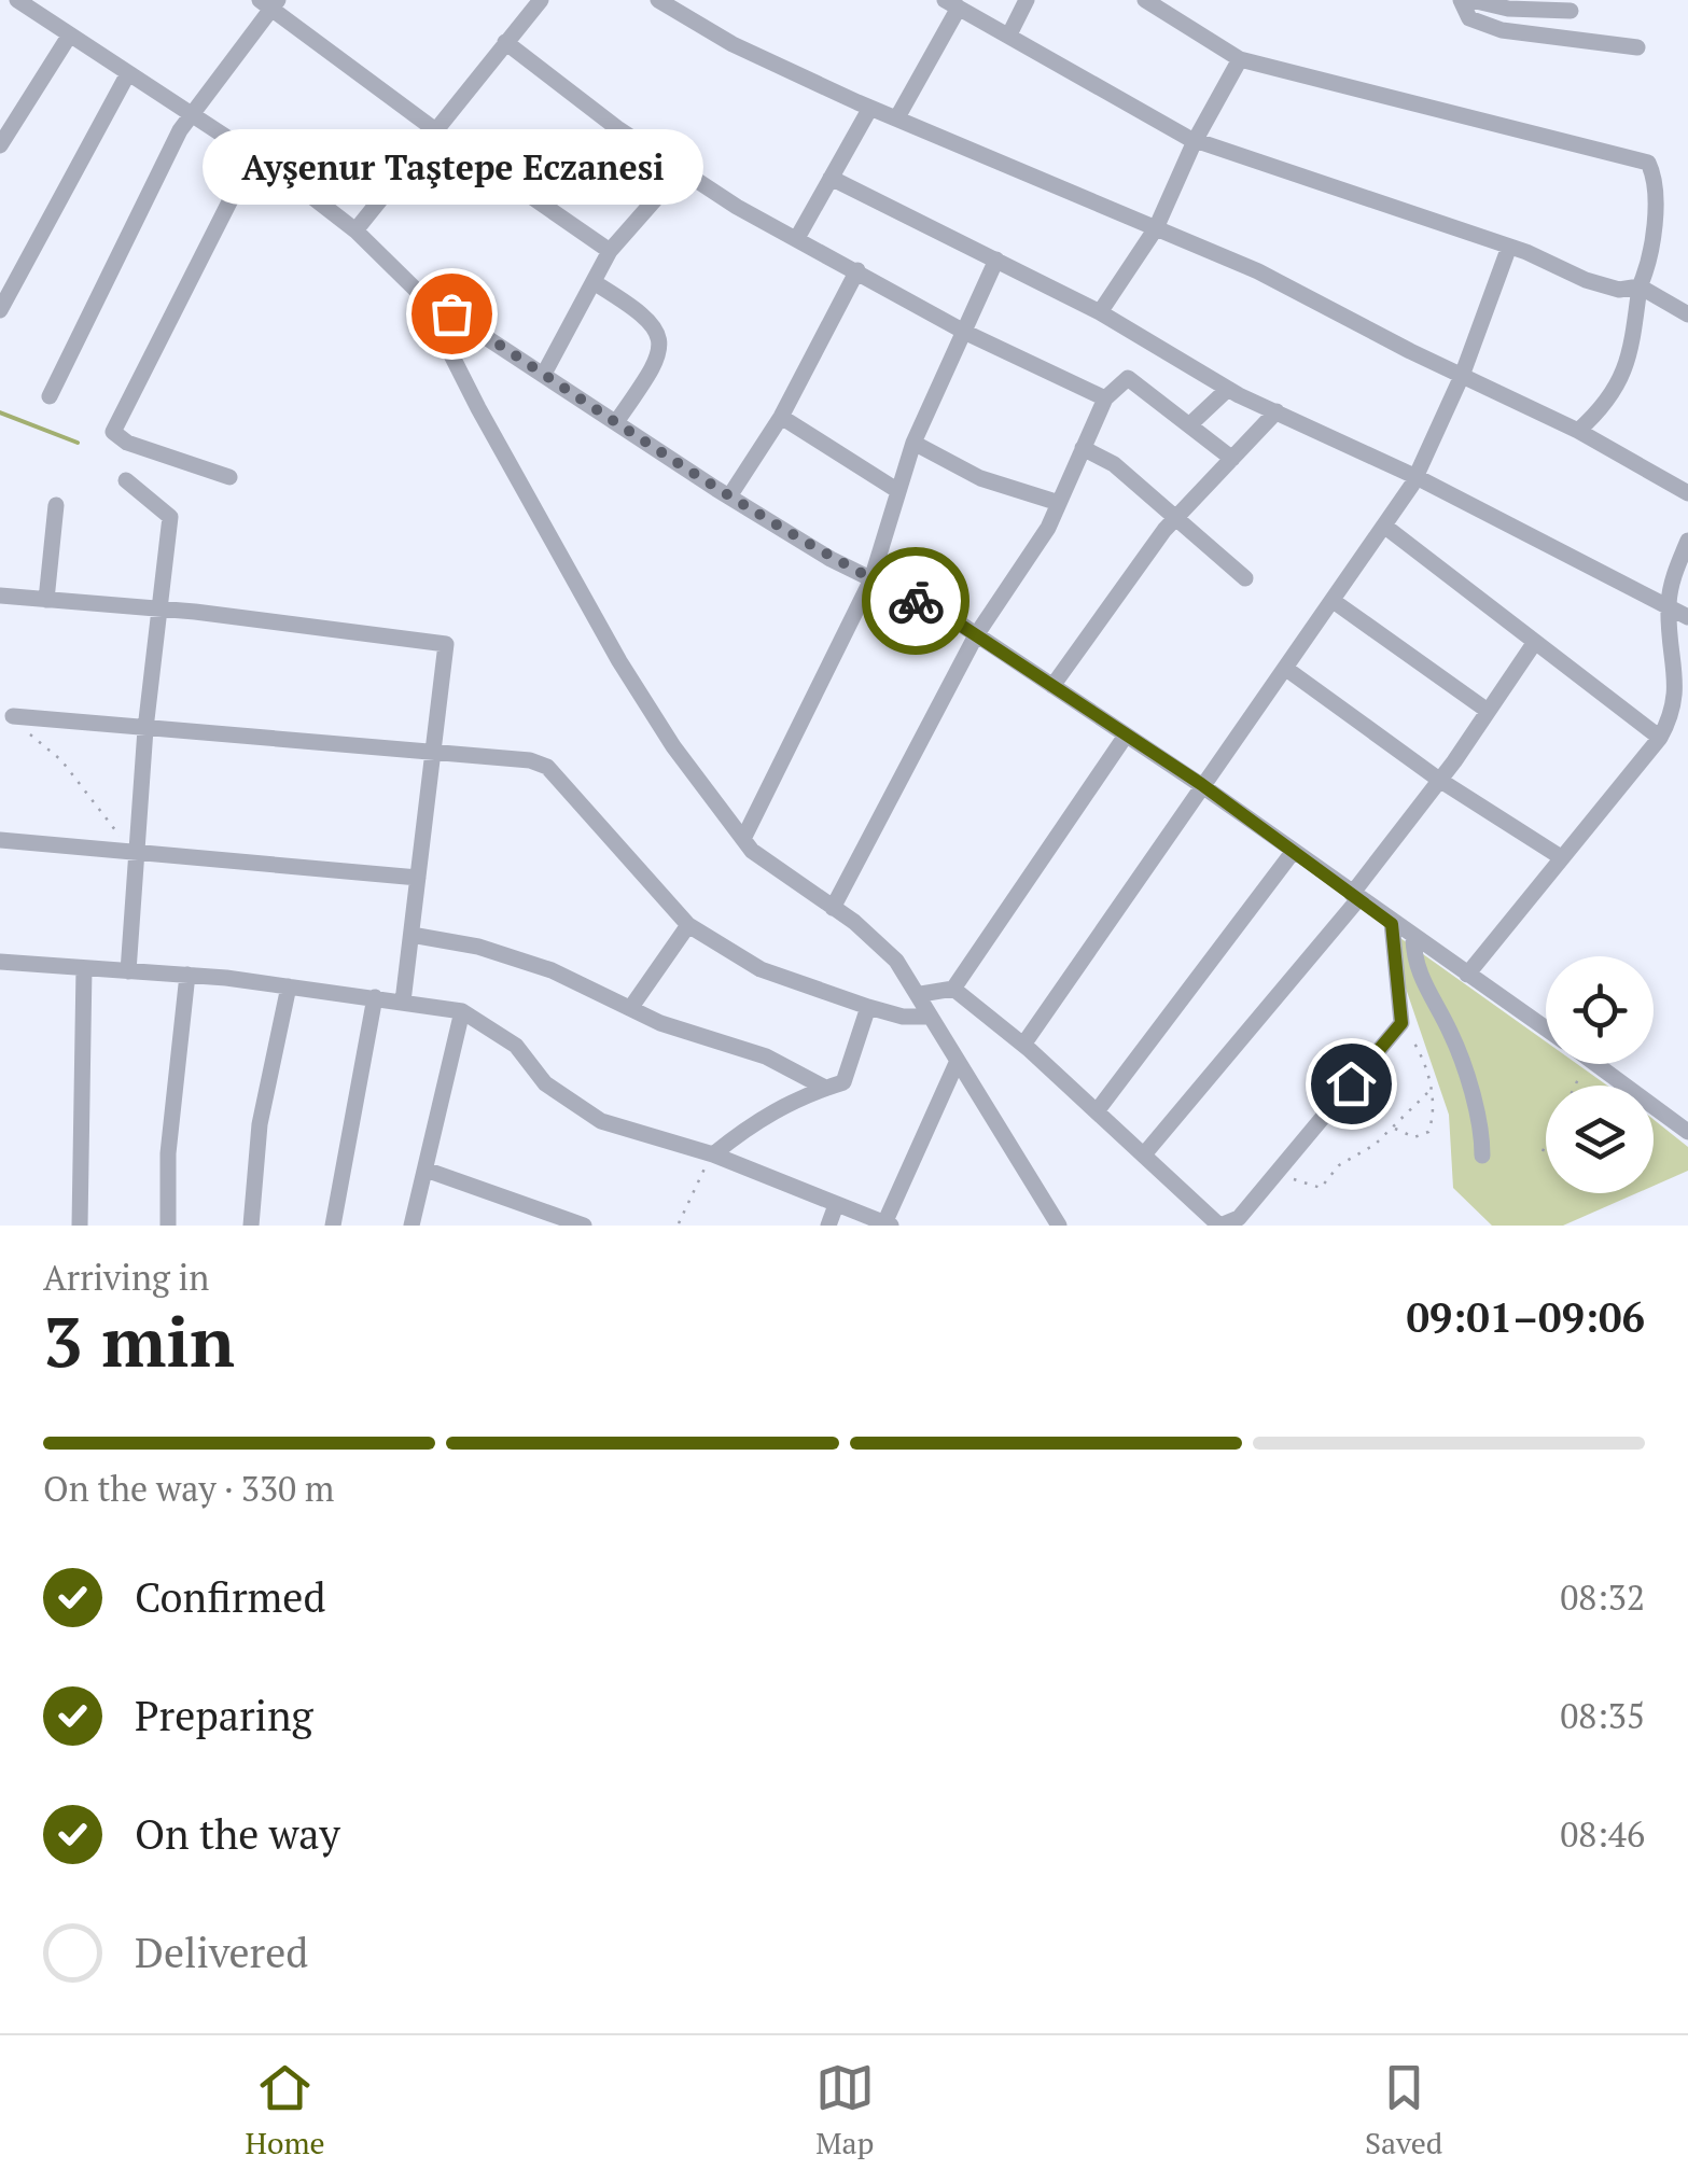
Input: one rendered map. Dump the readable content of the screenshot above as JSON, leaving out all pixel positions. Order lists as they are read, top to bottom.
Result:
{
  "places": ["Ayşenur Taştepe Eczanesi"],
  "page": {
    "bubble": "Ayşenur Taştepe Eczanesi",
    "heading": ["3 min", "Arriving in", "09:01–09:06"],
    "bar": "On the way · 330 m",
    "list": [
      ["Confirmed", "08:32"],
      ["Preparing", "08:35"],
      ["On the way", "08:46"],
      "Delivered"
    ],
    "tabs": ["Home", "Map", "Saved"]
  }
}
